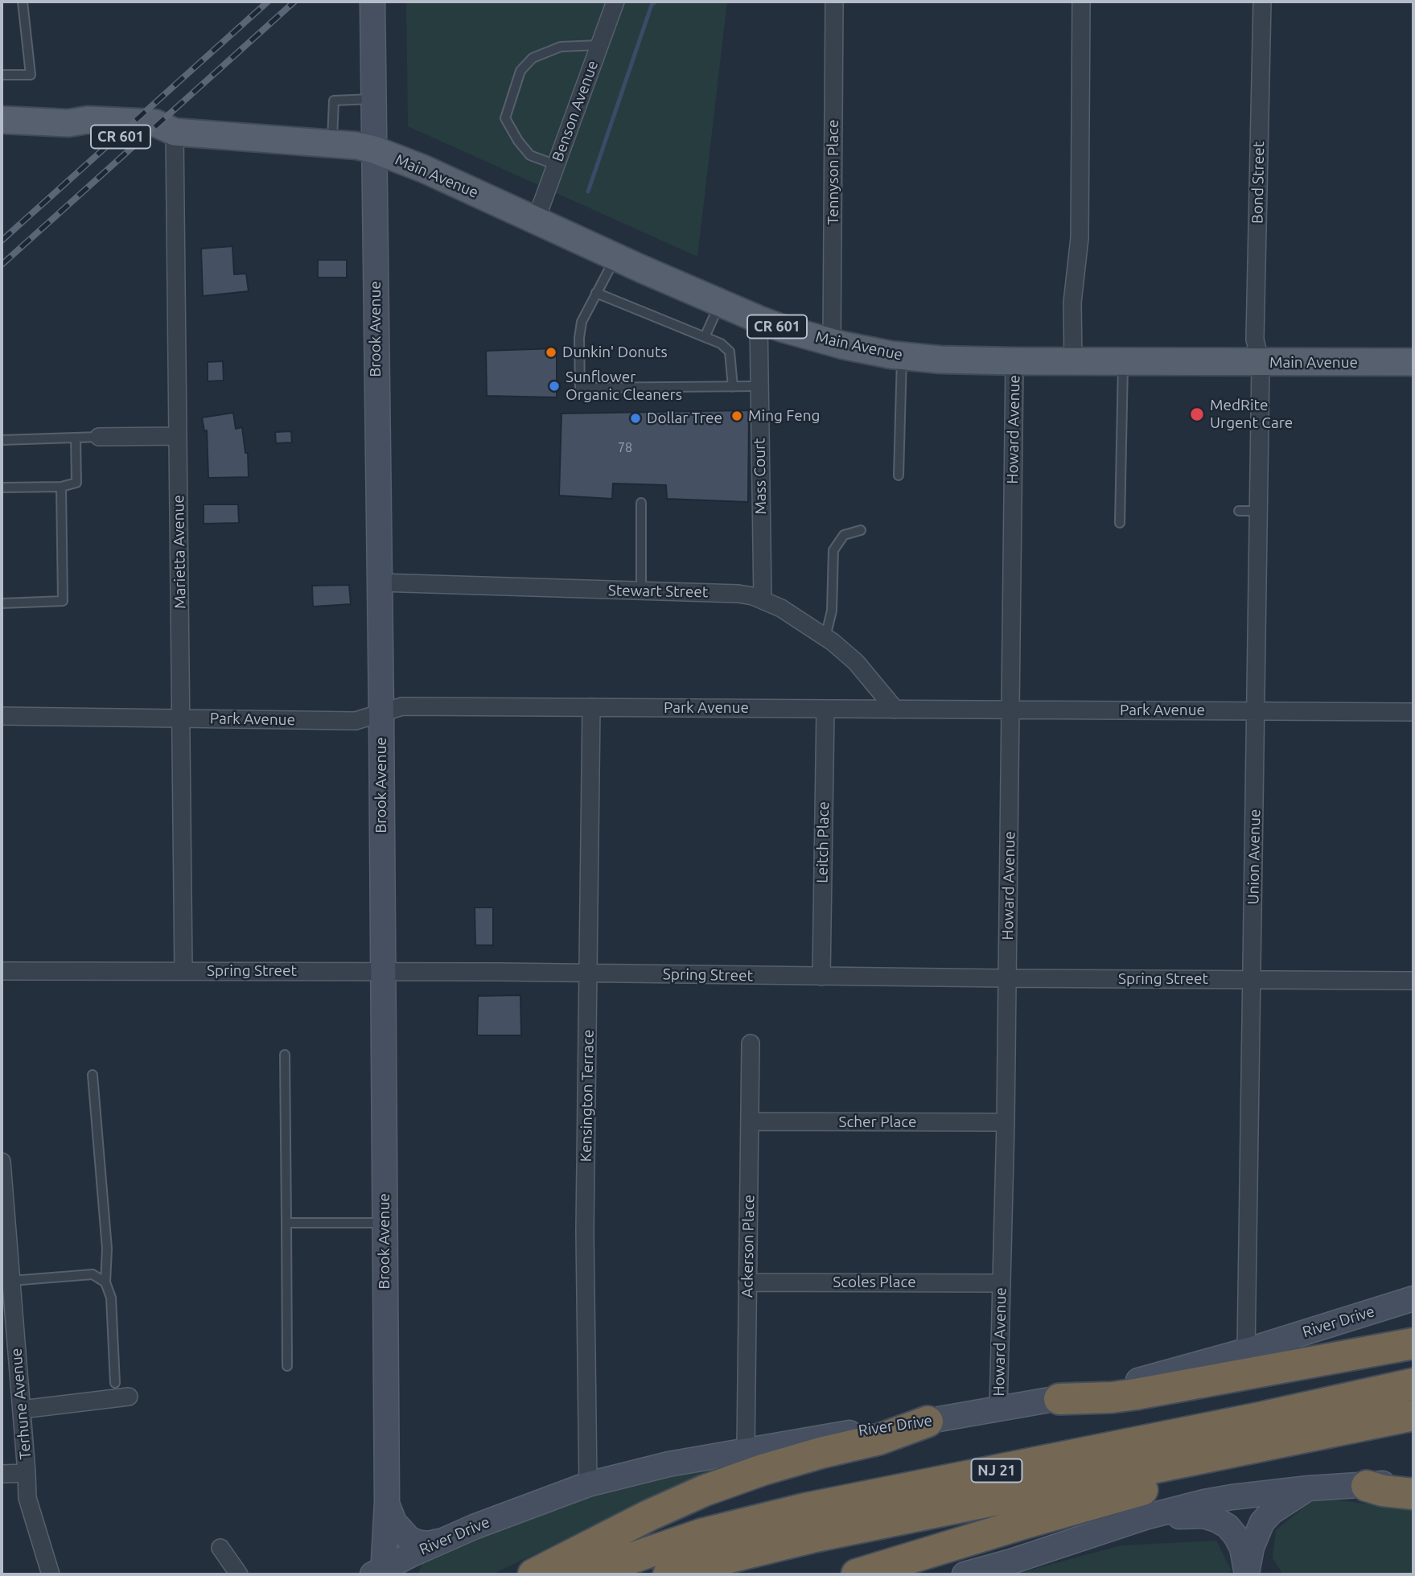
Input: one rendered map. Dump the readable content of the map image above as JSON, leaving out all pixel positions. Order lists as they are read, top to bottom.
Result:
{
  "streets": {
    "highway": ["NJ 21"],
    "main road": [
      "CR 601",
      "Main Avenue",
      "Brook Avenue",
      "River Drive"
    ],
    "street": [
      "Benson Avenue",
      "Tennyson Place",
      "Bond Street",
      "Howard Avenue",
      "Mass Court",
      "Marietta Avenue",
      "Stewart Street",
      "Park Avenue",
      "Leitch Place",
      "Union Avenue",
      "Spring Street",
      "Kensington Terrace",
      "Scher Place",
      "Ackerson Place",
      "Scoles Place",
      "Terhune Avenue"
    ]
  },
  "crossings": [
    ["Benson Avenue", "Main Avenue"],
    ["Tennyson Place", "Main Avenue"],
    ["Main Avenue", "Bond Street"],
    ["Main Avenue", "Brook Avenue"],
    ["Main Avenue", "Howard Avenue"],
    ["Main Avenue", "Mass Court"],
    ["Main Avenue", "Marietta Avenue"],
    ["Main Avenue", "Union Avenue"],
    ["Bond Street", "Union Avenue"],
    ["Brook Avenue", "Stewart Street"],
    ["Brook Avenue", "Park Avenue"],
    ["Brook Avenue", "Spring Street"],
    ["Brook Avenue", "River Drive"],
    ["Howard Avenue", "Park Avenue"],
    ["Howard Avenue", "Spring Street"],
    ["Howard Avenue", "Scher Place"],
    ["Howard Avenue", "Scoles Place"],
    ["Howard Avenue", "River Drive"],
    ["Mass Court", "Stewart Street"],
    ["Marietta Avenue", "Park Avenue"],
    ["Marietta Avenue", "Spring Street"],
    ["Stewart Street", "Park Avenue"],
    ["Park Avenue", "Leitch Place"],
    ["Park Avenue", "Union Avenue"],
    ["Park Avenue", "Kensington Terrace"],
    ["Leitch Place", "Spring Street"],
    ["Union Avenue", "Spring Street"],
    ["Union Avenue", "River Drive"],
    ["Spring Street", "Kensington Terrace"],
    ["Kensington Terrace", "River Drive"],
    ["Scher Place", "Ackerson Place"],
    ["Ackerson Place", "Scoles Place"],
    ["Ackerson Place", "River Drive"]
  ],
  "places": [
    "Dunkin' Donuts",
    "Sunflower Organic Cleaners",
    "MedRite Urgent Care",
    "Ming Feng",
    "Dollar Tree"
  ],
  "house_numbers": ["78"]
}
